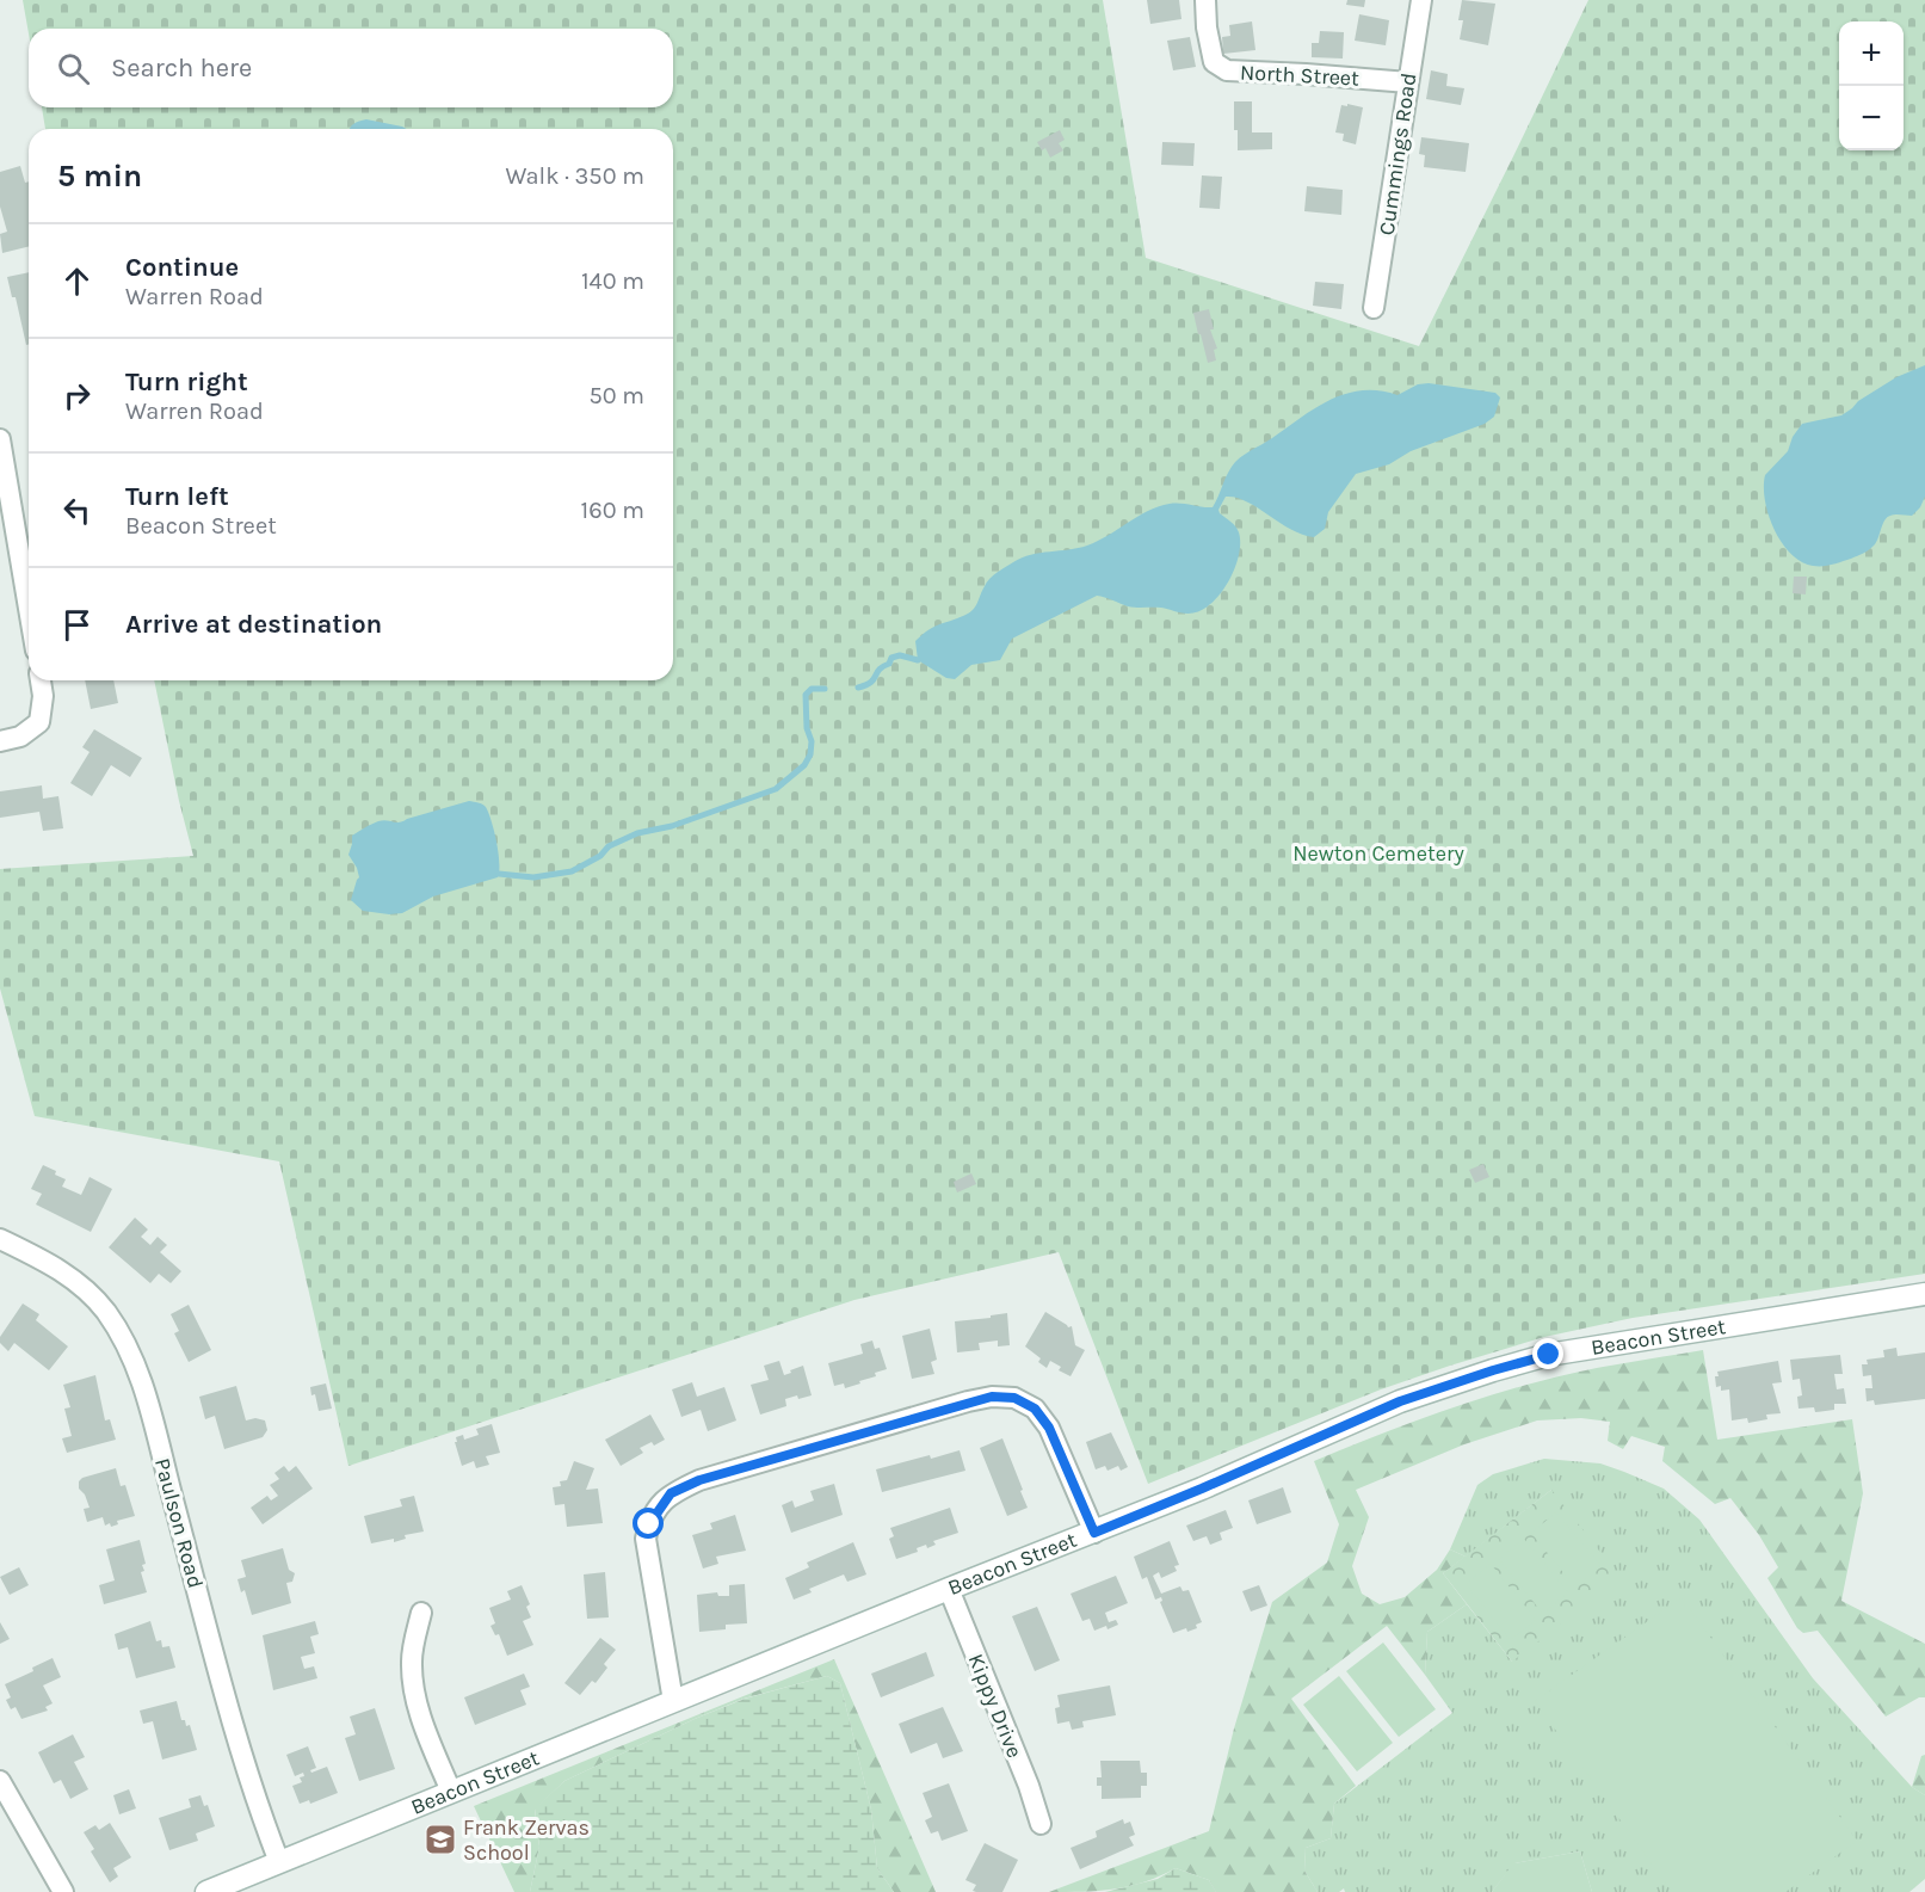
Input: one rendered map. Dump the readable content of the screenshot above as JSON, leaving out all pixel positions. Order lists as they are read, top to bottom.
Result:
{
  "streets": {
    "main road": ["Beacon Street"],
    "street": [
      "North Street",
      "Cummings Road",
      "Paulson Road",
      "Kippy Drive"
    ]
  },
  "crossings": [
    ["North Street", "Cummings Road"],
    ["Beacon Street", "Paulson Road"],
    ["Beacon Street", "Kippy Drive"]
  ],
  "parks": ["Newton Cemetery"],
  "places": {
    "school or university": ["Frank Zervas School"]
  },
  "page": {
    "map_buttons": ["+", "−"],
    "search": "Search here",
    "heading": ["5 min", "Walk · 350 m"],
    "list": [
      ["Continue", "Warren Road", "140 m"],
      ["Turn right", "Warren Road", "50 m"],
      ["Turn left", "Beacon Street", "160 m"],
      "Arrive at destination"
    ]
  }
}
